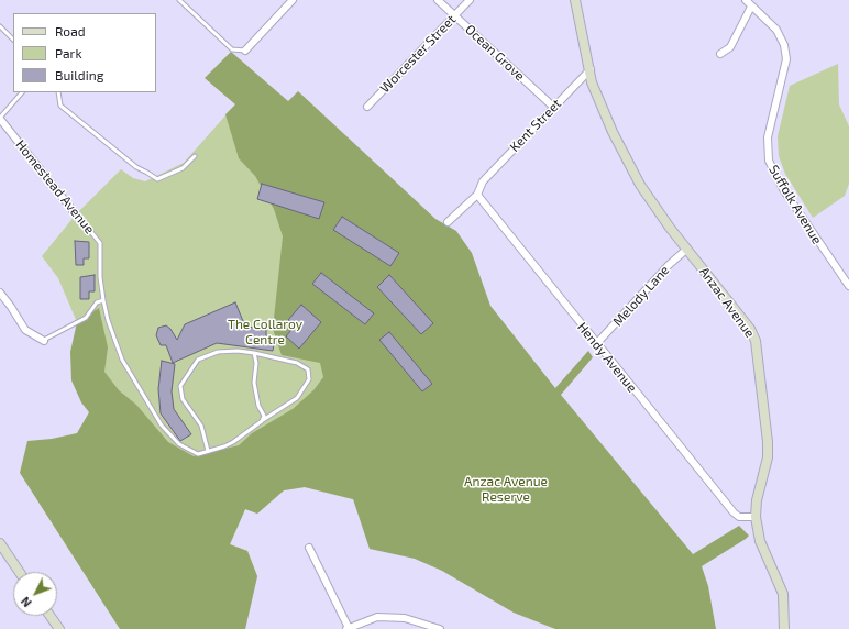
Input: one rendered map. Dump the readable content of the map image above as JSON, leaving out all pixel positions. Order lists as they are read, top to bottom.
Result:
{
  "streets": {
    "street": [
      "Ocean Grove",
      "Worcester Street",
      "Kent Street",
      "Homestead Avenue",
      "Suffolk Avenue",
      "Melody Lane",
      "Anzac Avenue",
      "Hendy Avenue"
    ]
  },
  "crossings": [
    ["Ocean Grove", "Worcester Street"],
    ["Ocean Grove", "Kent Street"],
    ["Kent Street", "Anzac Avenue"],
    ["Kent Street", "Hendy Avenue"],
    ["Melody Lane", "Anzac Avenue"],
    ["Melody Lane", "Hendy Avenue"],
    ["Anzac Avenue", "Hendy Avenue"]
  ],
  "parks": ["The Collaroy Centre", "Anzac Avenue Reserve"],
  "legend": ["Road", "Park", "Building"],
  "north": "bottom left"
}
